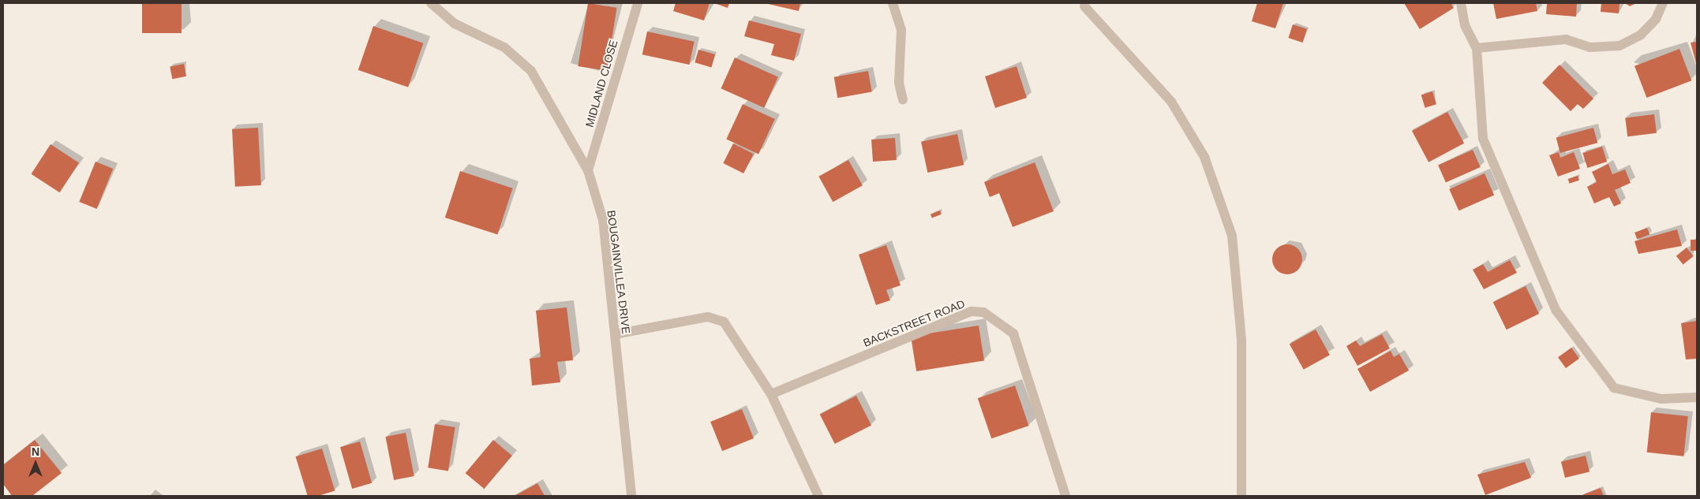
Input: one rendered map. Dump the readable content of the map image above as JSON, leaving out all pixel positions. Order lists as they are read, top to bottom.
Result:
{
  "streets": {
    "street": ["MIDLAND CLOSE", "BOUGAINVILLEA DRIVE", "BACKSTREET ROAD"]
  },
  "crossings": [
    ["MIDLAND CLOSE", "BOUGAINVILLEA DRIVE"]
  ],
  "north": "top"
}
